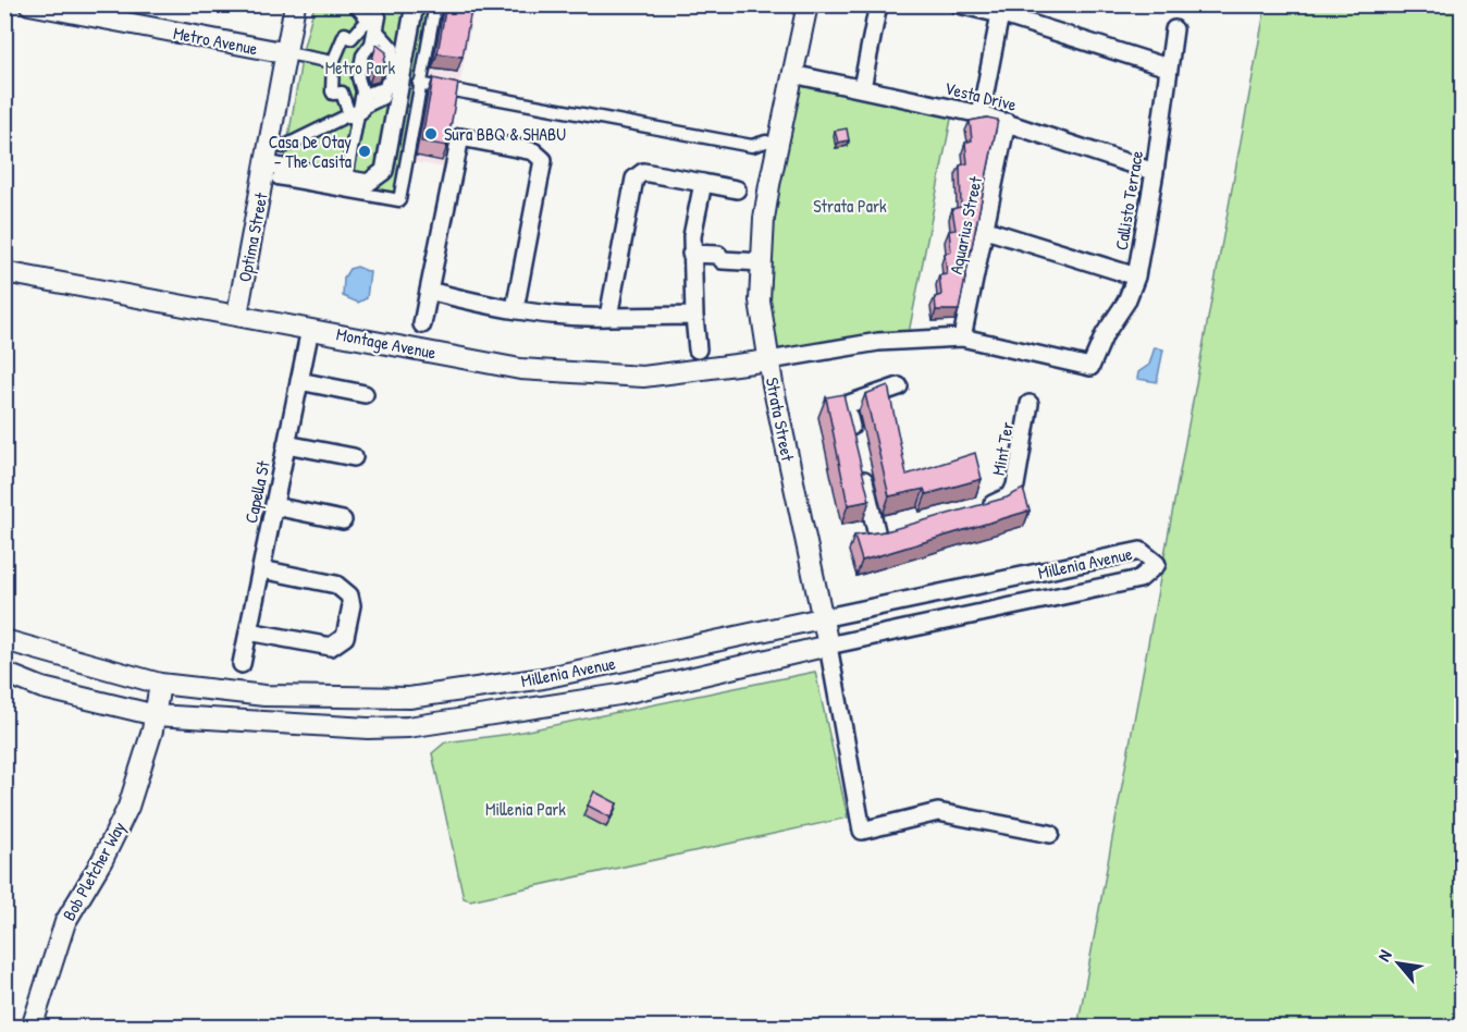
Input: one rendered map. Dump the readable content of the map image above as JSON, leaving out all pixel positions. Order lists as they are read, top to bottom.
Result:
{
  "streets": {
    "street": [
      "Metro Avenue",
      "Vesta Drive",
      "Callisto Terrace",
      "Aquarius Street",
      "Optima Street",
      "Montage Avenue",
      "Strata Street",
      "Mint Ter",
      "Capella St",
      "Millenia Avenue",
      "Bob Pletcher Way"
    ]
  },
  "crossings": [
    ["Metro Avenue", "Optima Street"],
    ["Vesta Drive", "Callisto Terrace"],
    ["Vesta Drive", "Aquarius Street"],
    ["Vesta Drive", "Strata Street"],
    ["Callisto Terrace", "Aquarius Street"],
    ["Optima Street", "Montage Avenue"],
    ["Montage Avenue", "Strata Street"],
    ["Montage Avenue", "Capella St"],
    ["Strata Street", "Millenia Avenue"],
    ["Millenia Avenue", "Bob Pletcher Way"]
  ],
  "parks": ["Metro Park", "Strata Park", "Millenia Park"],
  "places": ["Sura BBQ & SHABU", "Casa De Otay – The Casita"],
  "north": "top left"
}
